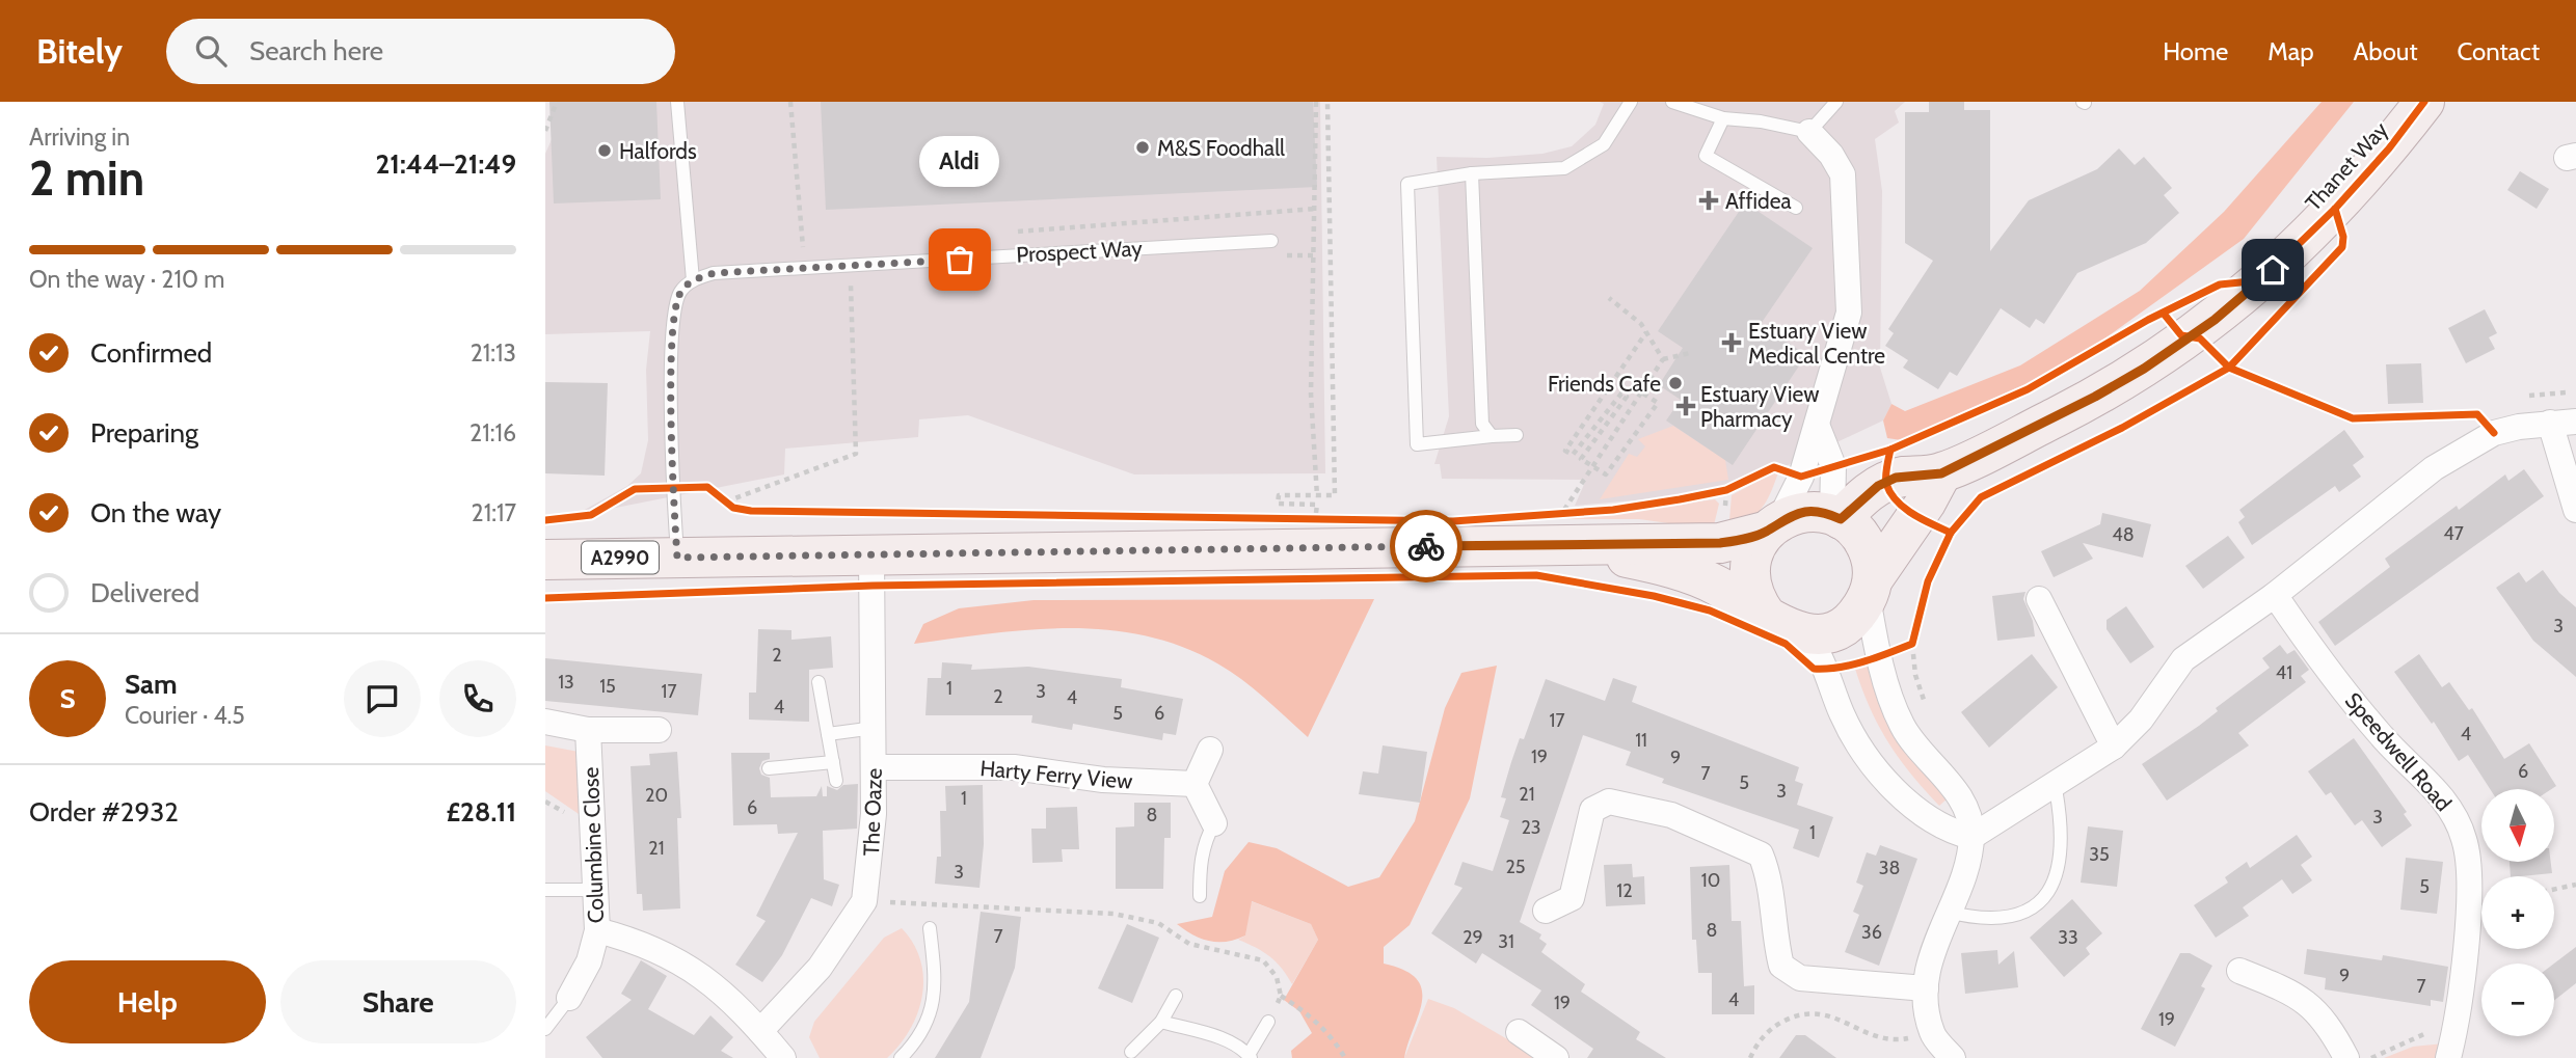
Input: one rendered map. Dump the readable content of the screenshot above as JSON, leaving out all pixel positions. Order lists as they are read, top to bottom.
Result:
{
  "streets": {
    "main road": ["Thanet Way", "A2990"],
    "street": [
      "Speedwell Road",
      "Harty Ferry View",
      "The Oaze",
      "Columbine Close"
    ],
    "lane": ["Prospect Way"]
  },
  "crossings": [
    ["Thanet Way", "A2990"],
    ["A2990", "The Oaze"],
    ["Harty Ferry View", "The Oaze"]
  ],
  "places": {
    "other": [
      "M&S Foodhall",
      "Halfords",
      "Aldi",
      "Friends Cafe"
    ],
    "health": ["Affidea", "Estuary View Medical Centre", "Estuary View Pharmacy"]
  },
  "house_numbers": [
    "47",
    "48",
    "3",
    "2",
    "41",
    "13",
    "15",
    "1",
    "17",
    "3",
    "2",
    "4",
    "4",
    "5",
    "6",
    "17",
    "4",
    "11",
    "19",
    "9",
    "6",
    "7",
    "5",
    "3",
    "21",
    "20",
    "1",
    "6",
    "8",
    "3",
    "23",
    "1",
    "21",
    "35",
    "25",
    "38",
    "3",
    "10",
    "5",
    "12",
    "8",
    "36",
    "7",
    "29",
    "33",
    "31",
    "9",
    "7",
    "4",
    "19",
    "19"
  ],
  "north": "bottom",
  "page": {
    "header": "Bitely",
    "search": "Search here",
    "nav": [
      "Home",
      "Map",
      "About",
      "Contact"
    ],
    "heading": ["2 min", "Arriving in", "21:44–21:49"],
    "panel": [
      "Sam",
      "Courier · 4.5",
      "Order #2932",
      "£28.11"
    ],
    "bubble": "Aldi",
    "bar": "On the way · 210 m",
    "list": [
      ["Confirmed", "21:13"],
      ["Preparing", "21:16"],
      ["On the way", "21:17"],
      "Delivered"
    ],
    "round": "S",
    "map_buttons": ["+", "−"],
    "buttons": ["Help", "Share"]
  }
}
